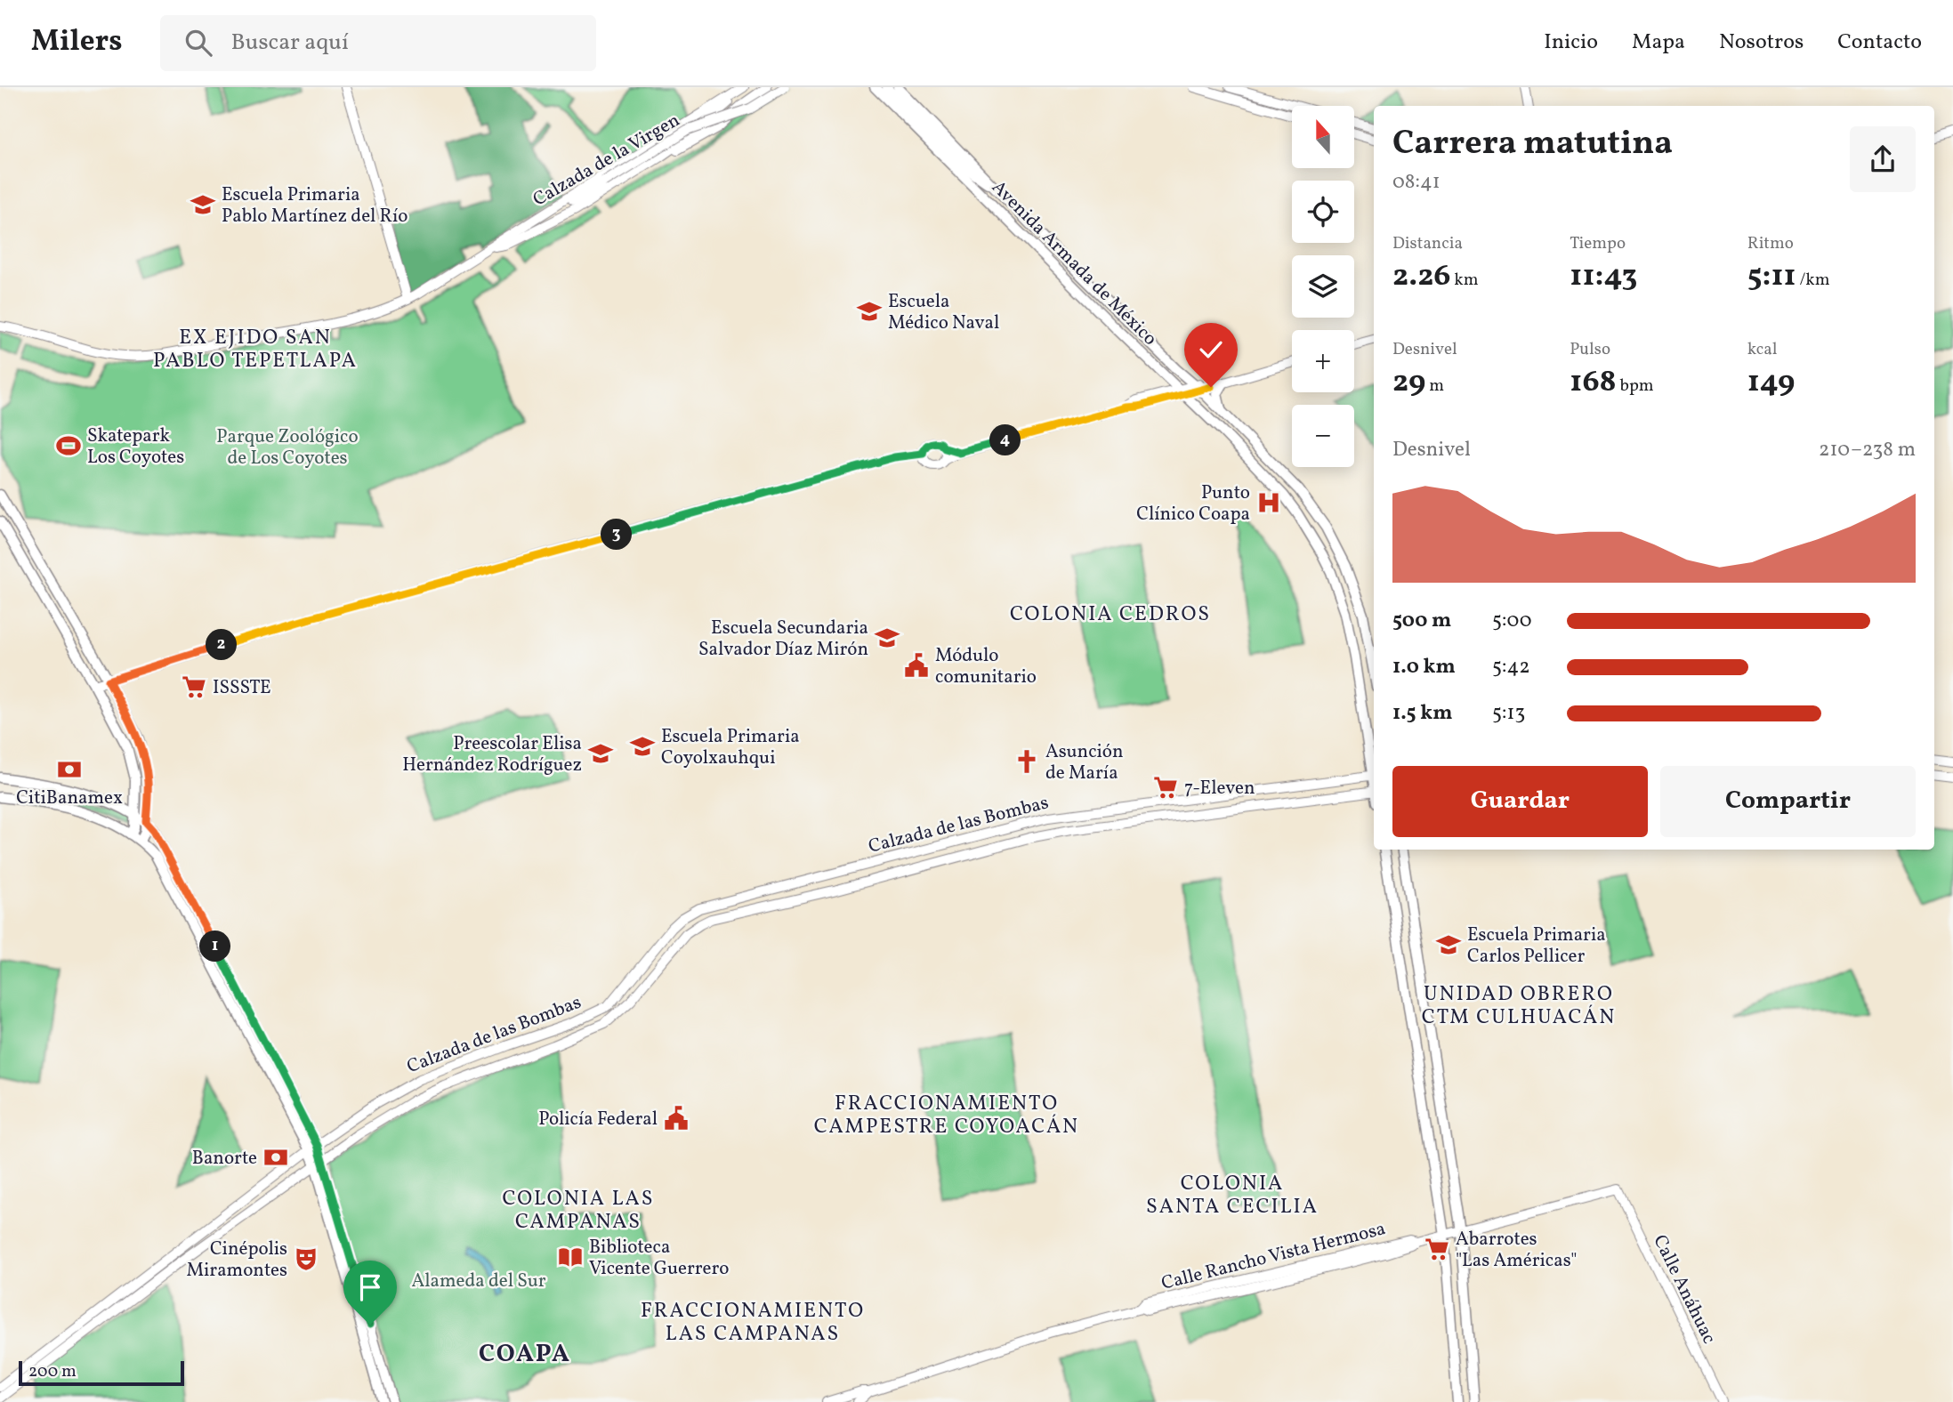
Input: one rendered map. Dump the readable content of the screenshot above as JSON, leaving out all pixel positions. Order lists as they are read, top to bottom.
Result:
{
  "streets": {
    "main road": [
      "Calzada de la Virgen",
      "Avenida Armada de México",
      "Calzada de las Bombas",
      "Calle Rancho Vista Hermosa",
      "Calle Anáhuac"
    ]
  },
  "crossings": [
    ["Avenida Armada de México", "Calzada de las Bombas"],
    ["Calle Rancho Vista Hermosa", "Calle Anáhuac"]
  ],
  "districts": [
    "EX EJIDO SAN PABLO TEPETLAPA",
    "COLONIA CEDROS",
    "UNIDAD OBRERO CTM CULHUACÁN",
    "FRACCIONAMIENTO CAMPESTRE COYOACÁN",
    "COLONIA SANTA CECILIA",
    "COLONIA LAS CAMPANAS",
    "FRACCIONAMIENTO LAS CAMPANAS",
    "COAPA"
  ],
  "parks": ["Parque Zoológico de Los Coyotes", "Alameda del Sur"],
  "places": {
    "school or university": [
      "Escuela Primaria Pablo Martínez del Río",
      "Escuela Médico Naval",
      "Escuela Secundaria Salvador Díaz Mirón",
      "Escuela Primaria Coyolxauhqui",
      "Preescolar Elisa Hernández Rodríguez",
      "Escuela Primaria Carlos Pellicer"
    ],
    "sports": ["Skatepark Los Coyotes"],
    "hospital": ["Punto Clínico Coapa"],
    "public building": ["Módulo comunitario", "Policía Federal"],
    "supermarket": ["ISSSTE", "7-Eleven", "Abarrotes \"Las Américas\""],
    "church": ["Asunción de María"],
    "bank": ["CitiBanamex", "Banorte"],
    "library": ["Biblioteca Vicente Guerrero"],
    "theatre": ["Cinépolis Miramontes"]
  },
  "scale_bar": "200 m",
  "north": "top",
  "page": {
    "header": "Milers",
    "search": "Buscar aquí",
    "nav": [
      "Inicio",
      "Mapa",
      "Nosotros",
      "Contacto"
    ],
    "map_buttons": ["+", "−"],
    "heading": ["Carrera matutina", "08:41"],
    "stats": [
      ["Distancia", "2.26 km"],
      ["Tiempo", "11:43"],
      ["Ritmo", "5:11 /km"],
      ["Desnivel", "29 m"],
      ["Pulso", "168 bpm"],
      ["kcal", "149"]
    ],
    "chart": ["Desnivel", "210–238 m"],
    "pins": [
      "4",
      "3",
      "2",
      "1"
    ],
    "list": [
      {
        "name": "500 m",
        "note": "5:00"
      },
      {
        "name": "1.0 km",
        "note": "5:42"
      },
      {
        "name": "1.5 km",
        "note": "5:13"
      }
    ],
    "buttons": ["Guardar", "Compartir"],
    "scale": "200 m"
  }
}
